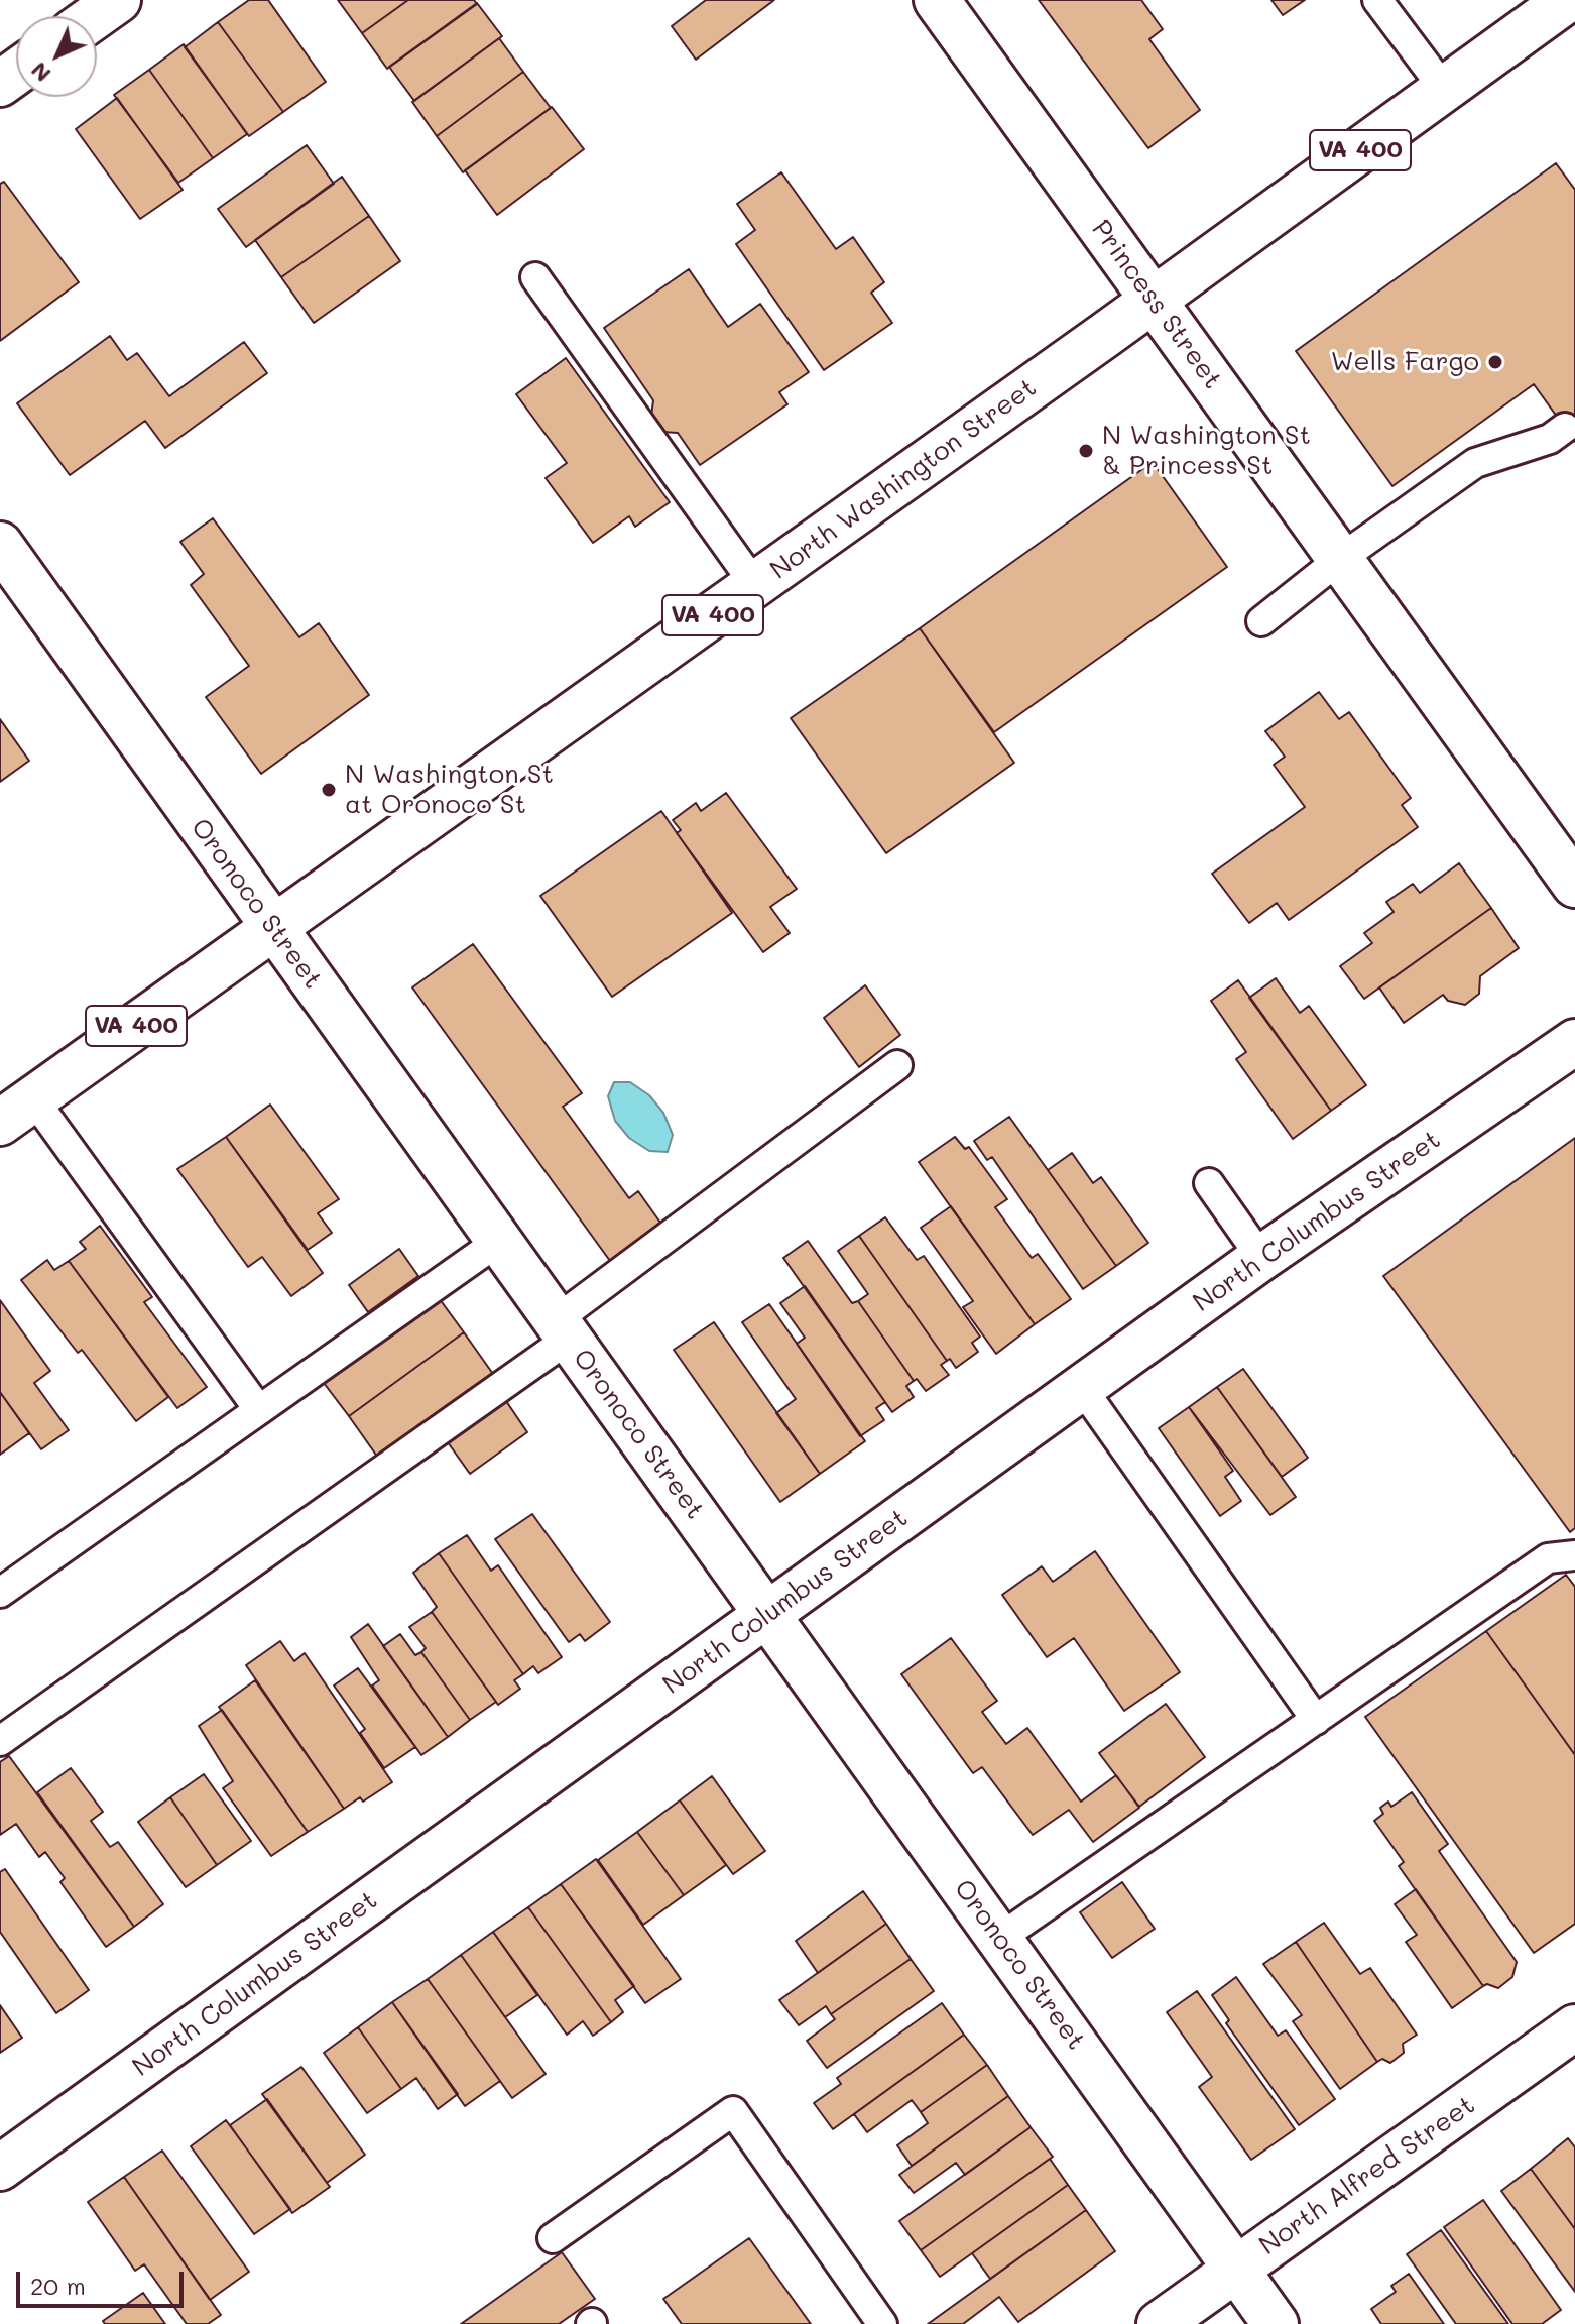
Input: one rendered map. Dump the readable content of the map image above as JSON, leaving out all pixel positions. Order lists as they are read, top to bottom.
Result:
{
  "streets": {
    "street": [
      "VA 400",
      "Princess Street",
      "North Washington Street",
      "Oronoco Street",
      "North Columbus Street",
      "North Alfred Street"
    ]
  },
  "crossings": [
    ["Princess Street", "North Washington Street"],
    ["North Washington Street", "Oronoco Street"],
    ["Oronoco Street", "North Columbus Street"],
    ["Oronoco Street", "North Alfred Street"]
  ],
  "places": ["Wells Fargo", "N Washington St & Princess St", "N Washington St at Oronoco St"],
  "scale_bar": "20 m",
  "north": "bottom left"
}
